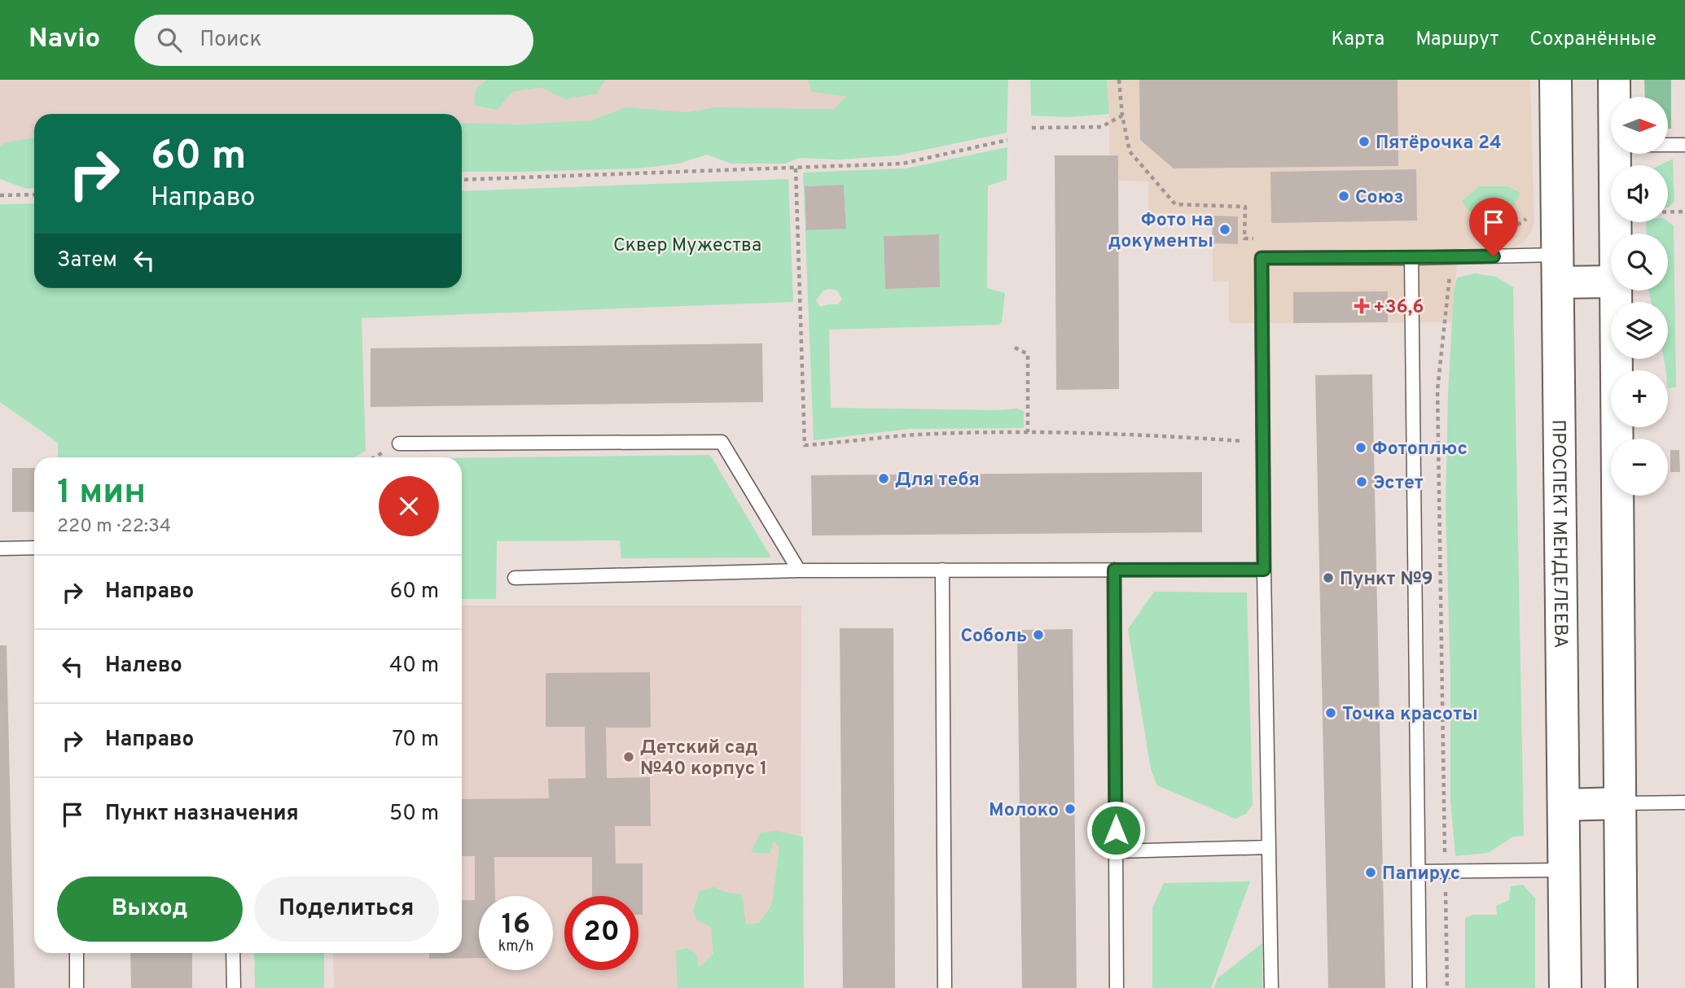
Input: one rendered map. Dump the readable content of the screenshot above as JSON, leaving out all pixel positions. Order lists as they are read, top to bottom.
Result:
{
  "streets": {
    "main road": ["ПРОСПЕКТ МЕНДЕЛЕЕВА"]
  },
  "parks": ["Сквер Мужества"],
  "places": {
    "other": [
      "Пятёрочка 24",
      "Союз",
      "Фото на документы",
      "Фотоплюс",
      "Для тебя",
      "Эстет",
      "Пункт №9",
      "Соболь",
      "Точка красоты",
      "Детский сад №40 корпус 1",
      "Молоко",
      "Папирус"
    ],
    "health": ["+36,6"]
  },
  "north": "right",
  "page": {
    "header": "Navio",
    "search": "Поиск",
    "nav": ["Карта", "Маршрут", "Сохранённые"],
    "map_buttons": ["+", "−"],
    "turn": ["60 m", "Направо"],
    "then": "Затем",
    "heading": ["1 мин", "220 m · 22:34"],
    "list": [
      {
        "name": "Направо",
        "value": "60 m"
      },
      {
        "name": "Налево",
        "value": "40 m"
      },
      {
        "name": "Направо",
        "value": "70 m"
      },
      {
        "name": "Пункт назначения",
        "value": "50 m"
      }
    ],
    "buttons": ["Выход", "Поделиться"],
    "speed": "16 km/h",
    "limit": "20"
  }
}
